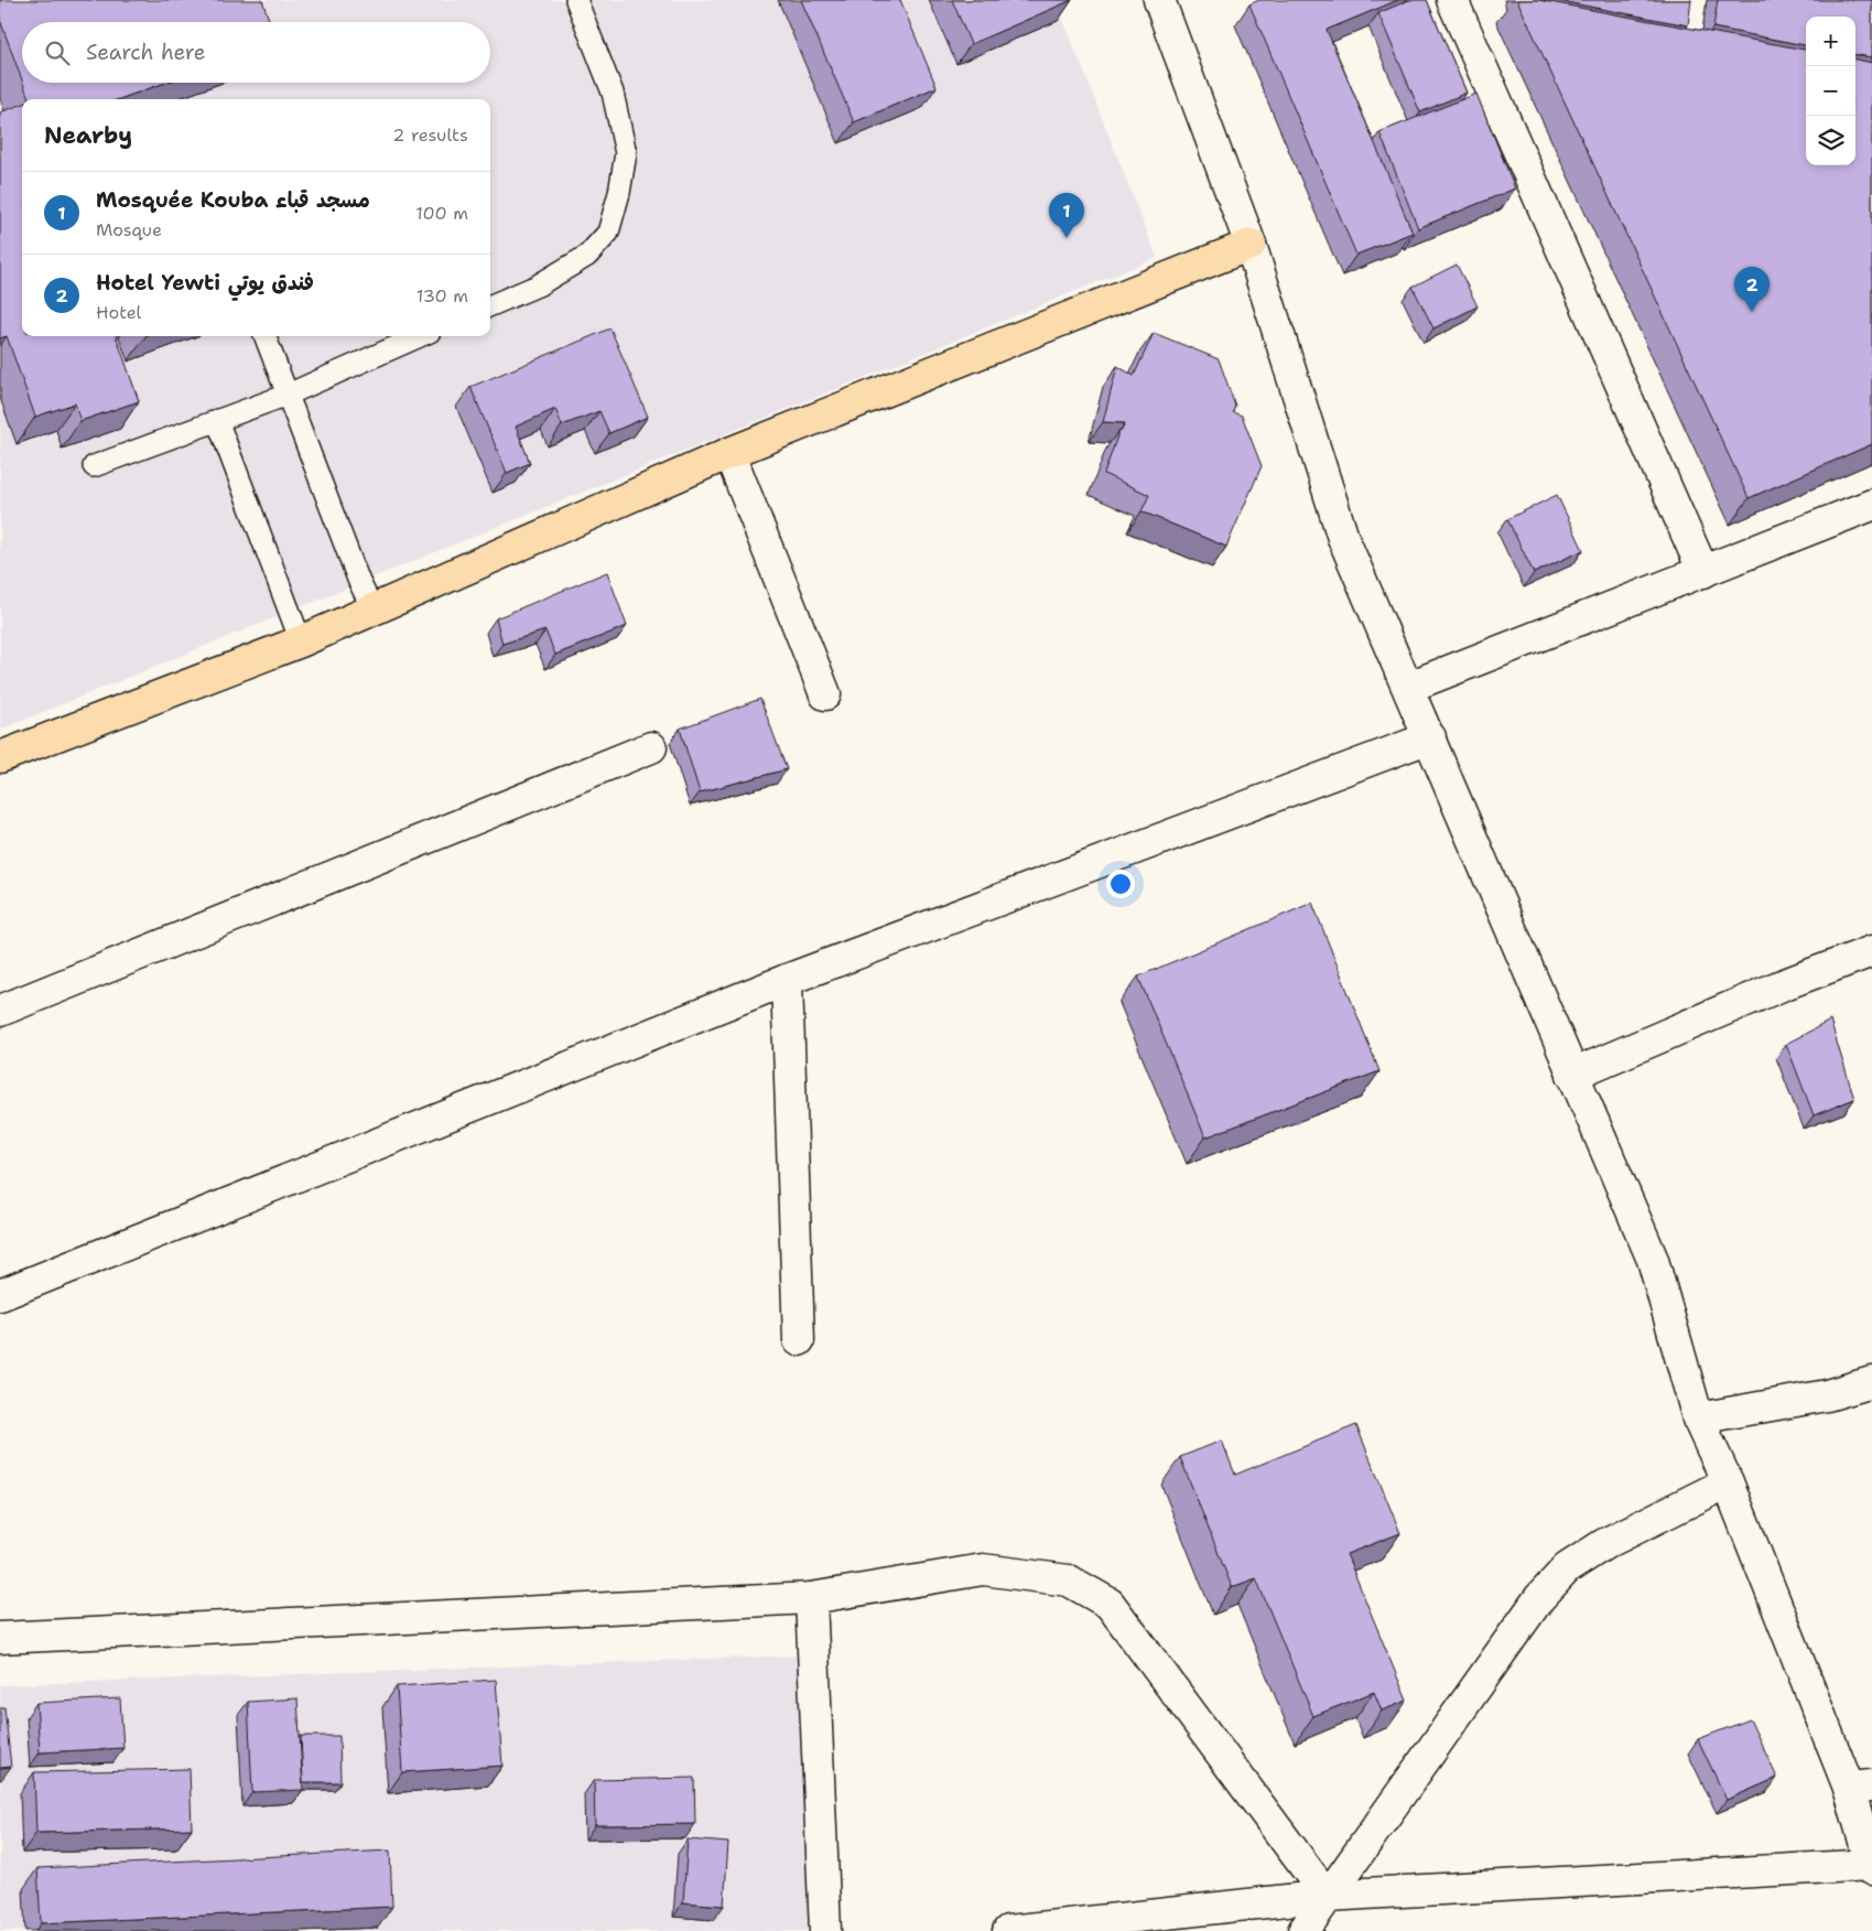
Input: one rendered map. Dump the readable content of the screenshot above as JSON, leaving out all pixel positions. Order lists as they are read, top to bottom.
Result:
{
  "page": {
    "map_buttons": ["+", "−"],
    "search": "Search here",
    "heading": ["Nearby", "2 results"],
    "list": [
      {
        "mark": "1",
        "name": "Mosquée Kouba مسجد قباء",
        "note": "Mosque",
        "value": "100 m"
      },
      {
        "mark": "2",
        "name": "Hotel Yewti فندق يوتي",
        "note": "Hotel",
        "value": "130 m"
      }
    ],
    "pins": ["1", "2"]
  }
}
